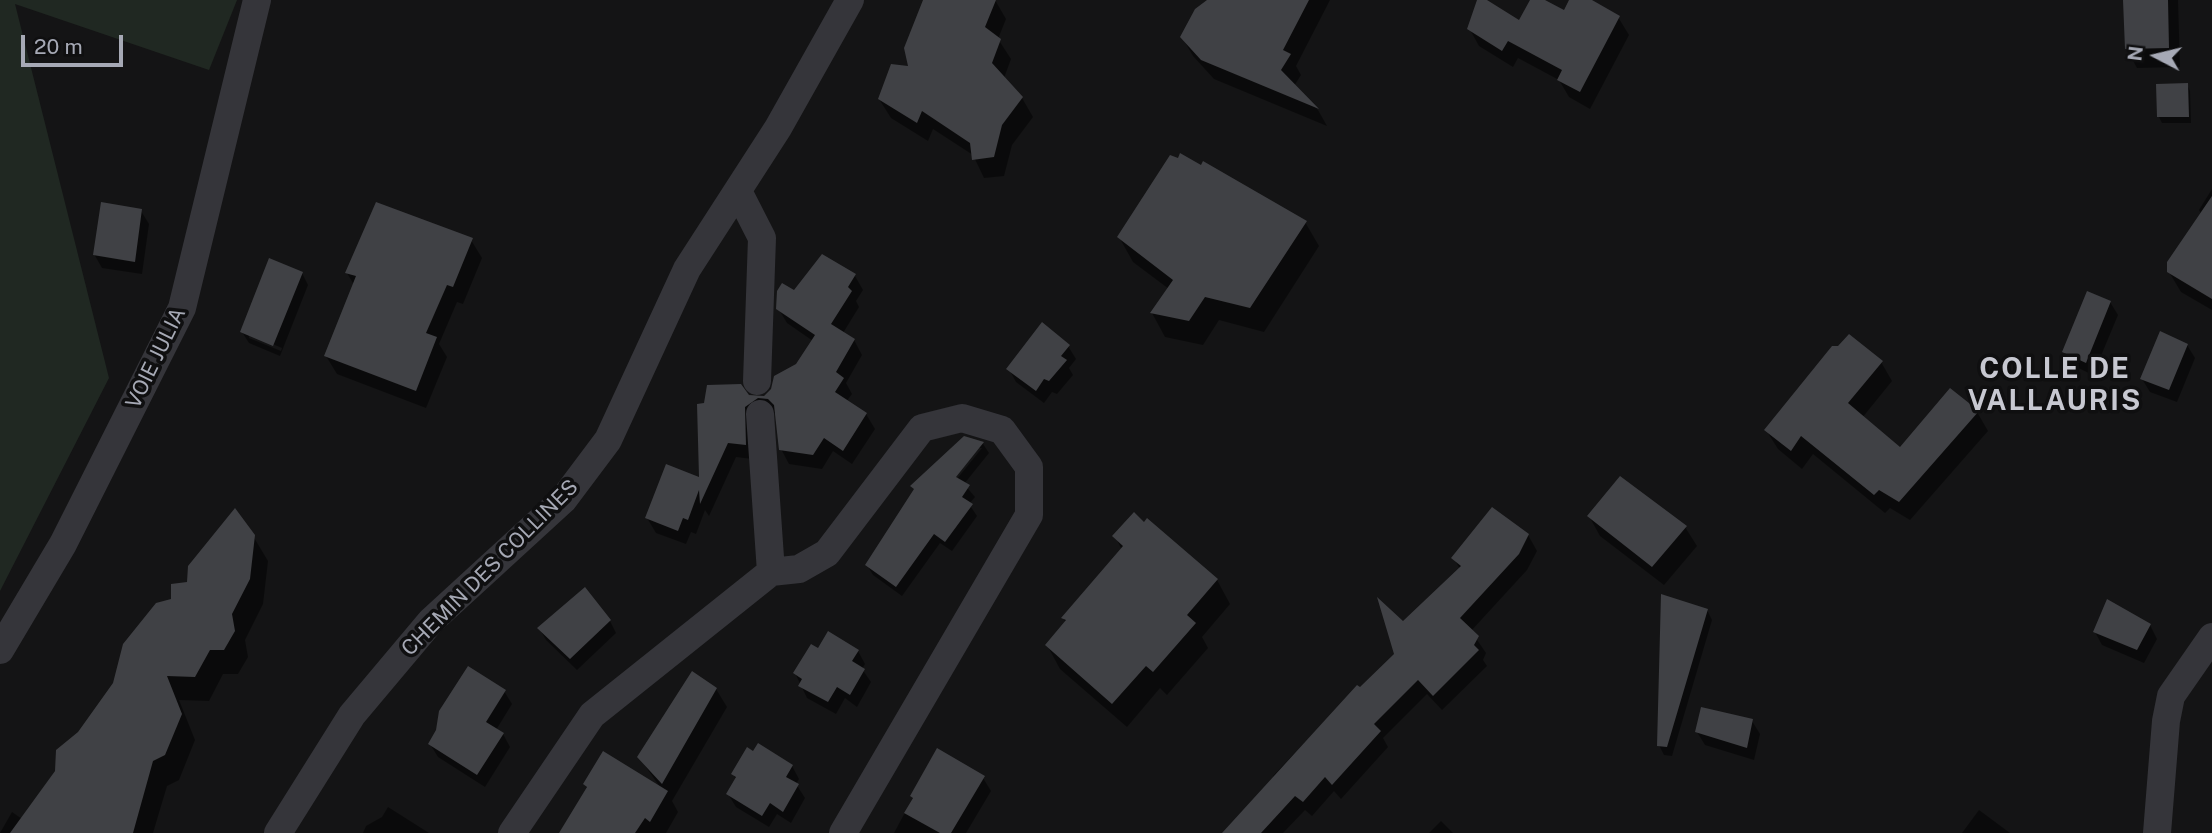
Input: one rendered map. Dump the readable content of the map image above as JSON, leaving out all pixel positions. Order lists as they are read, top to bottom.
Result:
{
  "streets": {
    "street": ["VOIE JULIA", "CHEMIN DES COLLINES"]
  },
  "districts": ["COLLE DE VALLAURIS"],
  "scale_bar": "20 m",
  "north": "left"
}
